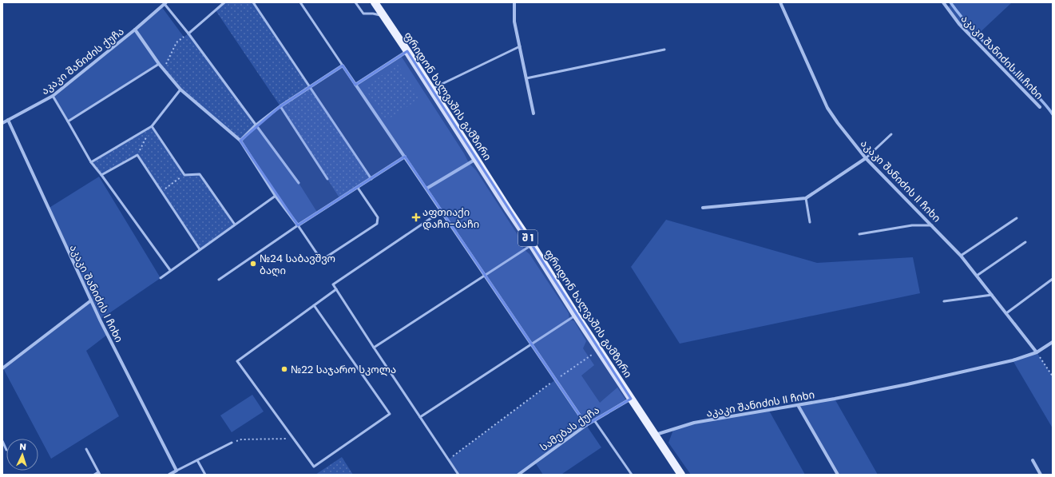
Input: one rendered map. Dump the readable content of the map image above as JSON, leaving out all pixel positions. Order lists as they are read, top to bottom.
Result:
{
  "streets": {
    "main road": ["ფრიდონ ხალვაშის გამზირი", "შ 1"],
    "street": [
      "აკაკი შანიძის III ჩიხი",
      "აკაკი შანიძის ქუჩა",
      "აკაკი შანიძის II ჩიხი",
      "აკაკი შანიძის I ჩიხი",
      "სამებას ქუჩა"
    ]
  },
  "crossings": [
    ["აკაკი შანიძის ქუჩა", "აკაკი შანიძის I ჩიხი"],
    ["ფრიდონ ხალვაშის გამზირი", "აკაკი შანიძის II ჩიხი"],
    ["ფრიდონ ხალვაშის გამზირი", "სამებას ქუჩა"]
  ],
  "places": {
    "health": ["აფთიაქი დაჩი-ბაჩი"],
    "other": ["№24 საბავშვო ბაღი", "№22 საჯარო სკოლა"]
  },
  "north": "top"
}
